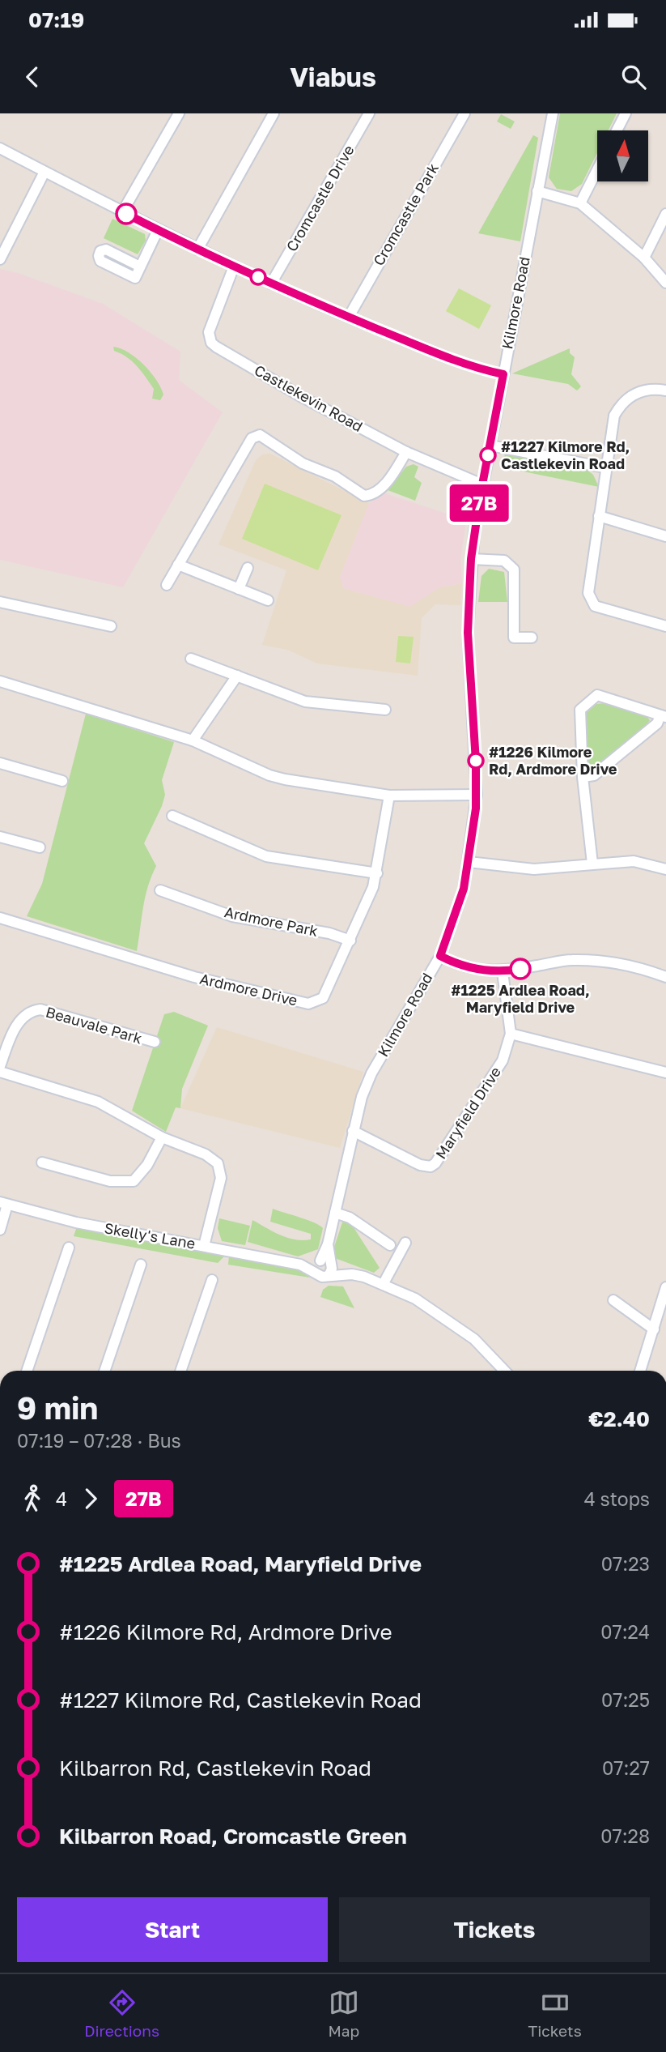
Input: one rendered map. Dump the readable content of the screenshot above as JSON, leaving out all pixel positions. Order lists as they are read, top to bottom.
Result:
{
  "streets": {
    "street": [
      "Cromcastle Drive",
      "Cromcastle Park",
      "Kilmore Road",
      "Castlekevin Road",
      "Ardmore Park",
      "Ardmore Drive",
      "Beauvale Park",
      "Maryfield Drive",
      "Skelly's Lane"
    ]
  },
  "crossings": [
    ["Kilmore Road", "Castlekevin Road"],
    ["Kilmore Road", "Maryfield Drive"],
    ["Kilmore Road", "Skelly's Lane"],
    ["Ardmore Park", "Ardmore Drive"]
  ],
  "places": ["#1227 Kilmore Rd, Castlekevin Road", "#1226 Kilmore Rd, Ardmore Drive", "#1225 Ardlea Road, Maryfield Drive"],
  "lines": ["bus line 27B"],
  "north": "top",
  "page": {
    "status": "07:19",
    "header": "Viabus",
    "on_map": "27B",
    "heading": ["9 min", "07:19 – 07:28 · Bus", "€2.40"],
    "legs": ["4", "27B", "4 stops"],
    "list": [
      {
        "name": "#1225 Ardlea Road, Maryfield Drive",
        "value": "07:23"
      },
      {
        "name": "#1226 Kilmore Rd, Ardmore Drive",
        "value": "07:24"
      },
      {
        "name": "#1227 Kilmore Rd, Castlekevin Road",
        "value": "07:25"
      },
      {
        "name": "Kilbarron Rd, Castlekevin Road",
        "value": "07:27"
      },
      {
        "name": "Kilbarron Road, Cromcastle Green",
        "value": "07:28"
      }
    ],
    "buttons": ["Start", "Tickets"],
    "tabs": ["Directions", "Map", "Tickets"]
  }
}
